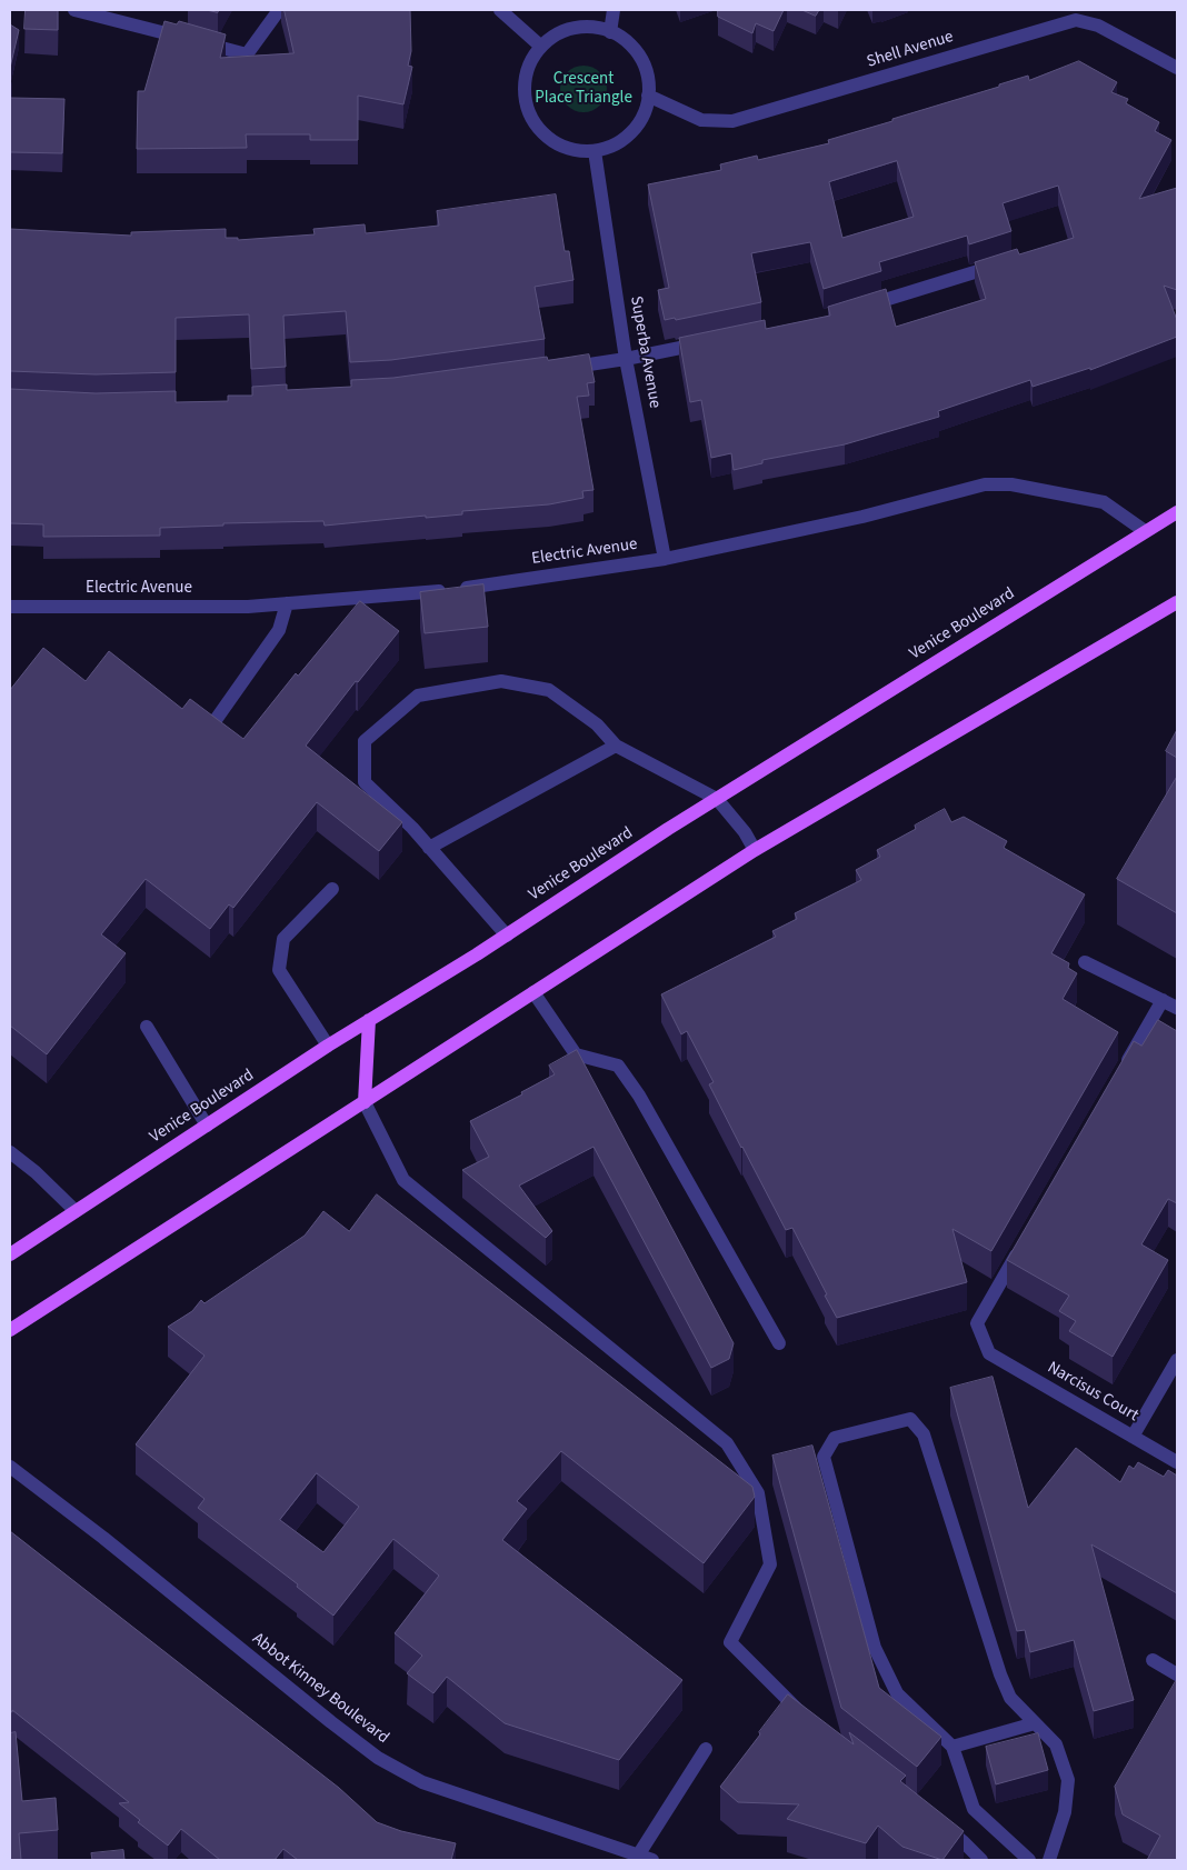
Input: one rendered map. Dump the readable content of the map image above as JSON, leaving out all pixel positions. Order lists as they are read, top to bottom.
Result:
{
  "streets": {
    "main road": ["Venice Boulevard"],
    "street": [
      "Shell Avenue",
      "Superba Avenue",
      "Electric Avenue",
      "Narcisus Court",
      "Abbot Kinney Boulevard"
    ]
  },
  "crossings": [
    ["Shell Avenue", "Superba Avenue"],
    ["Superba Avenue", "Electric Avenue"],
    ["Electric Avenue", "Venice Boulevard"]
  ],
  "parks": ["Crescent Place Triangle"]
}
